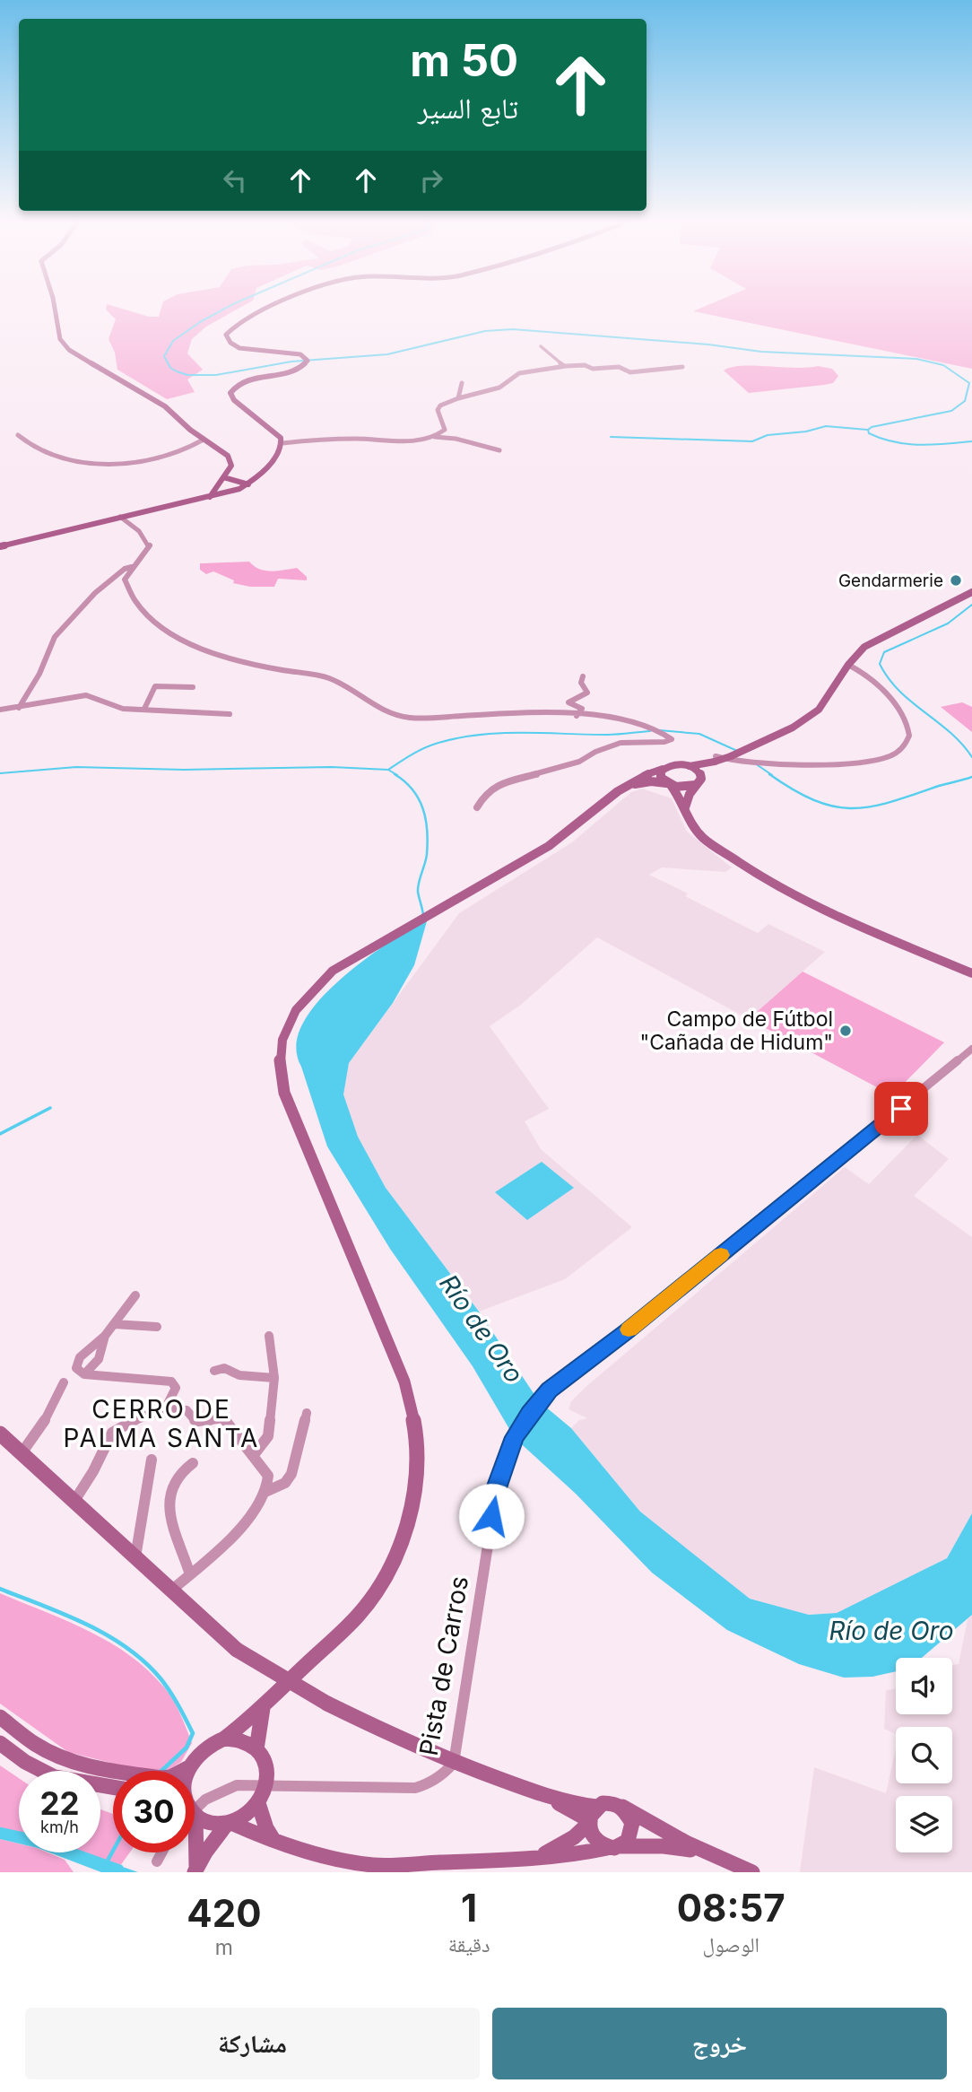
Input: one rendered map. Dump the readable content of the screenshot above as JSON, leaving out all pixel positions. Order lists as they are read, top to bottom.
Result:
{
  "streets": {
    "street": ["Pista de Carros"]
  },
  "districts": ["CERRO DE PALMA SANTA"],
  "water": ["Río de Oro"],
  "places": ["Gendarmerie", "Campo de Fútbol \"Cañada de Hidum\""],
  "page": {
    "turn": ["50 m", "تابع السير"],
    "speed": "22 km/h",
    "limit": "30",
    "eta": [
      "08:57",
      "الوصول",
      "1",
      "دقيقة",
      "420",
      "m"
    ],
    "buttons": ["خروج", "مشاركة"]
  }
}
